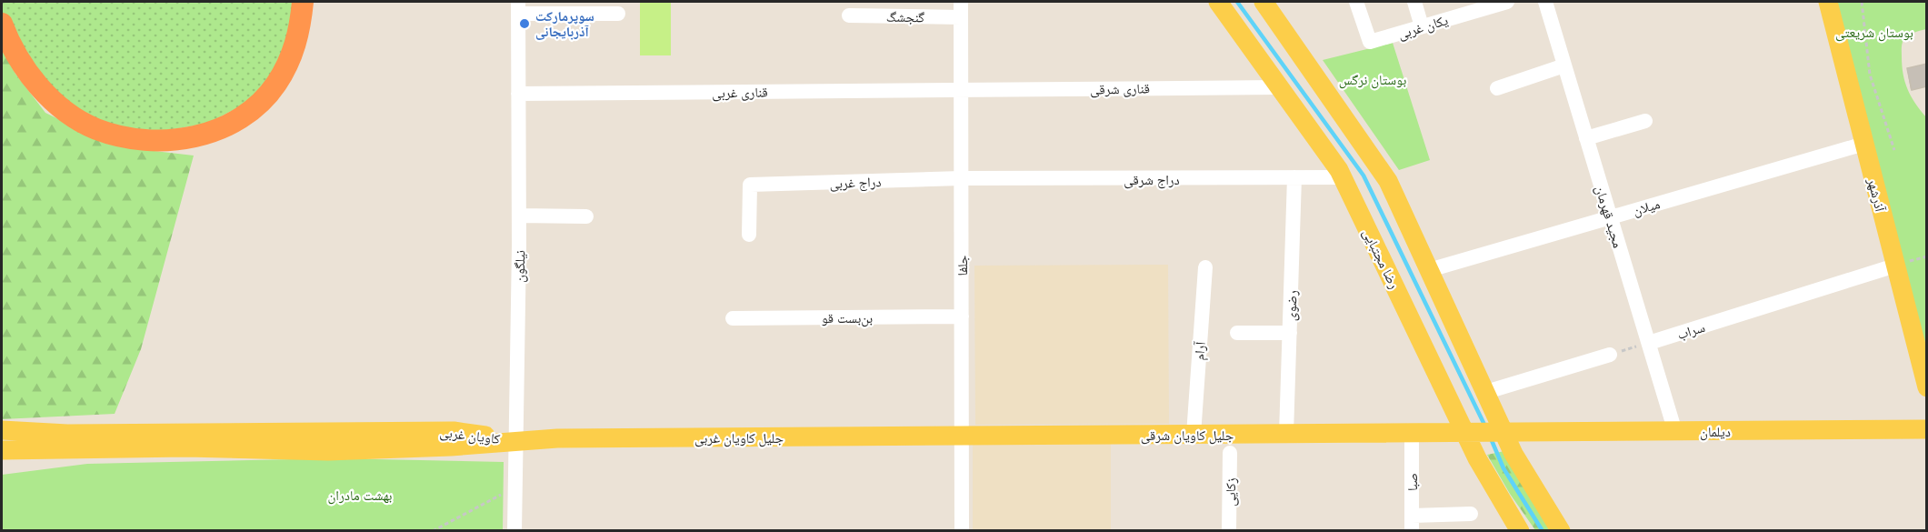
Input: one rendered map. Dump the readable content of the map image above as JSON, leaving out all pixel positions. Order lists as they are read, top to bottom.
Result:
{
  "streets": {
    "main road": [
      "آذرشهر",
      "رضا مجتبایی",
      "دیلمان",
      "کاویان غربی",
      "جلیل کاویان شرقی",
      "جلیل کاویان غربی"
    ],
    "street": [
      "گنجشگ",
      "یکان غربی",
      "قناری شرقی",
      "قناری غربی",
      "دراج شرقی",
      "دراج غربی",
      "میلان",
      "مجید قهرمان",
      "جلفا",
      "نیلگون",
      "رضوی",
      "بن‌بست قو",
      "سراب",
      "آرام",
      "صبا",
      "زکایی"
    ]
  },
  "crossings": [
    ["گنجشگ", "جلفا"],
    ["قناری شرقی", "قناری غربی"],
    ["قناری شرقی", "رضا مجتبایی"],
    ["قناری شرقی", "جلفا"],
    ["قناری غربی", "جلفا"],
    ["قناری غربی", "نیلگون"],
    ["دراج شرقی", "دراج غربی"],
    ["دراج شرقی", "رضا مجتبایی"],
    ["دراج شرقی", "جلفا"],
    ["دراج شرقی", "رضوی"],
    ["دراج غربی", "جلفا"],
    ["آذرشهر", "میلان"],
    ["آذرشهر", "سراب"],
    ["میلان", "مجید قهرمان"],
    ["مجید قهرمان", "سراب"],
    ["مجید قهرمان", "دیلمان"],
    ["رضا مجتبایی", "دیلمان"],
    ["رضا مجتبایی", "جلیل کاویان شرقی"],
    ["جلفا", "بن‌بست قو"],
    ["جلفا", "جلیل کاویان شرقی"],
    ["جلفا", "جلیل کاویان غربی"],
    ["نیلگون", "کاویان غربی"],
    ["نیلگون", "جلیل کاویان غربی"],
    ["رضوی", "جلیل کاویان شرقی"],
    ["آرام", "جلیل کاویان شرقی"],
    ["دیلمان", "جلیل کاویان شرقی"],
    ["کاویان غربی", "جلیل کاویان غربی"],
    ["جلیل کاویان شرقی", "جلیل کاویان غربی"],
    ["جلیل کاویان شرقی", "صبا"]
  ],
  "parks": ["بوستان شریعتی", "بوستان نرگس", "بهشت مادران"],
  "places": ["سوپرمارکت آذربایجانی"]
}
